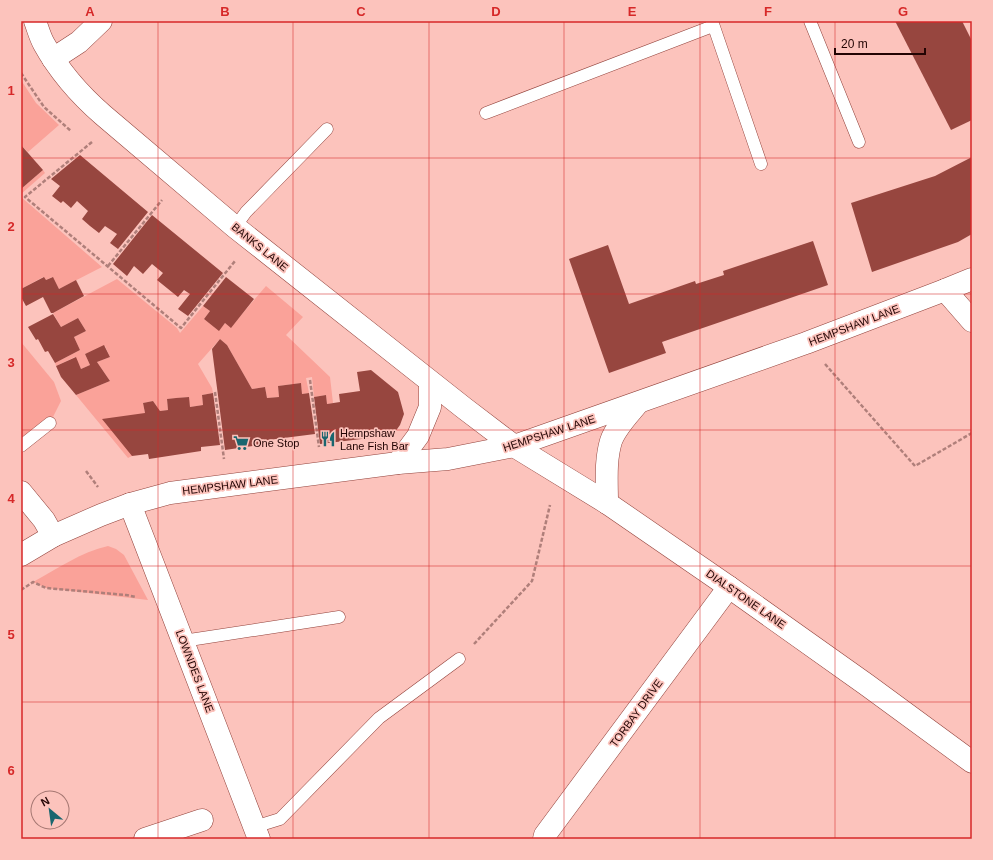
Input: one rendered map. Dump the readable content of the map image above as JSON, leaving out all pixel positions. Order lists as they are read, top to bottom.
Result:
{
  "streets": {
    "street": [
      "BANKS LANE",
      "HEMPSHAW LANE",
      "DIALSTONE LANE",
      "LOWNDES LANE",
      "TORBAY DRIVE"
    ]
  },
  "crossings": [
    ["BANKS LANE", "HEMPSHAW LANE"],
    ["BANKS LANE", "DIALSTONE LANE"],
    ["HEMPSHAW LANE", "DIALSTONE LANE"],
    ["HEMPSHAW LANE", "LOWNDES LANE"],
    ["DIALSTONE LANE", "TORBAY DRIVE"]
  ],
  "places": {
    "restaurant": ["Hempshaw Lane Fish Bar"],
    "supermarket": ["One Stop"]
  },
  "scale_bar": "20 m",
  "north": "top left",
  "grid": {
    "columns": [
      "A",
      "B",
      "C",
      "D",
      "E",
      "F",
      "G"
    ],
    "rows": [
      "1",
      "2",
      "3",
      "4",
      "5",
      "6"
    ]
  }
}
